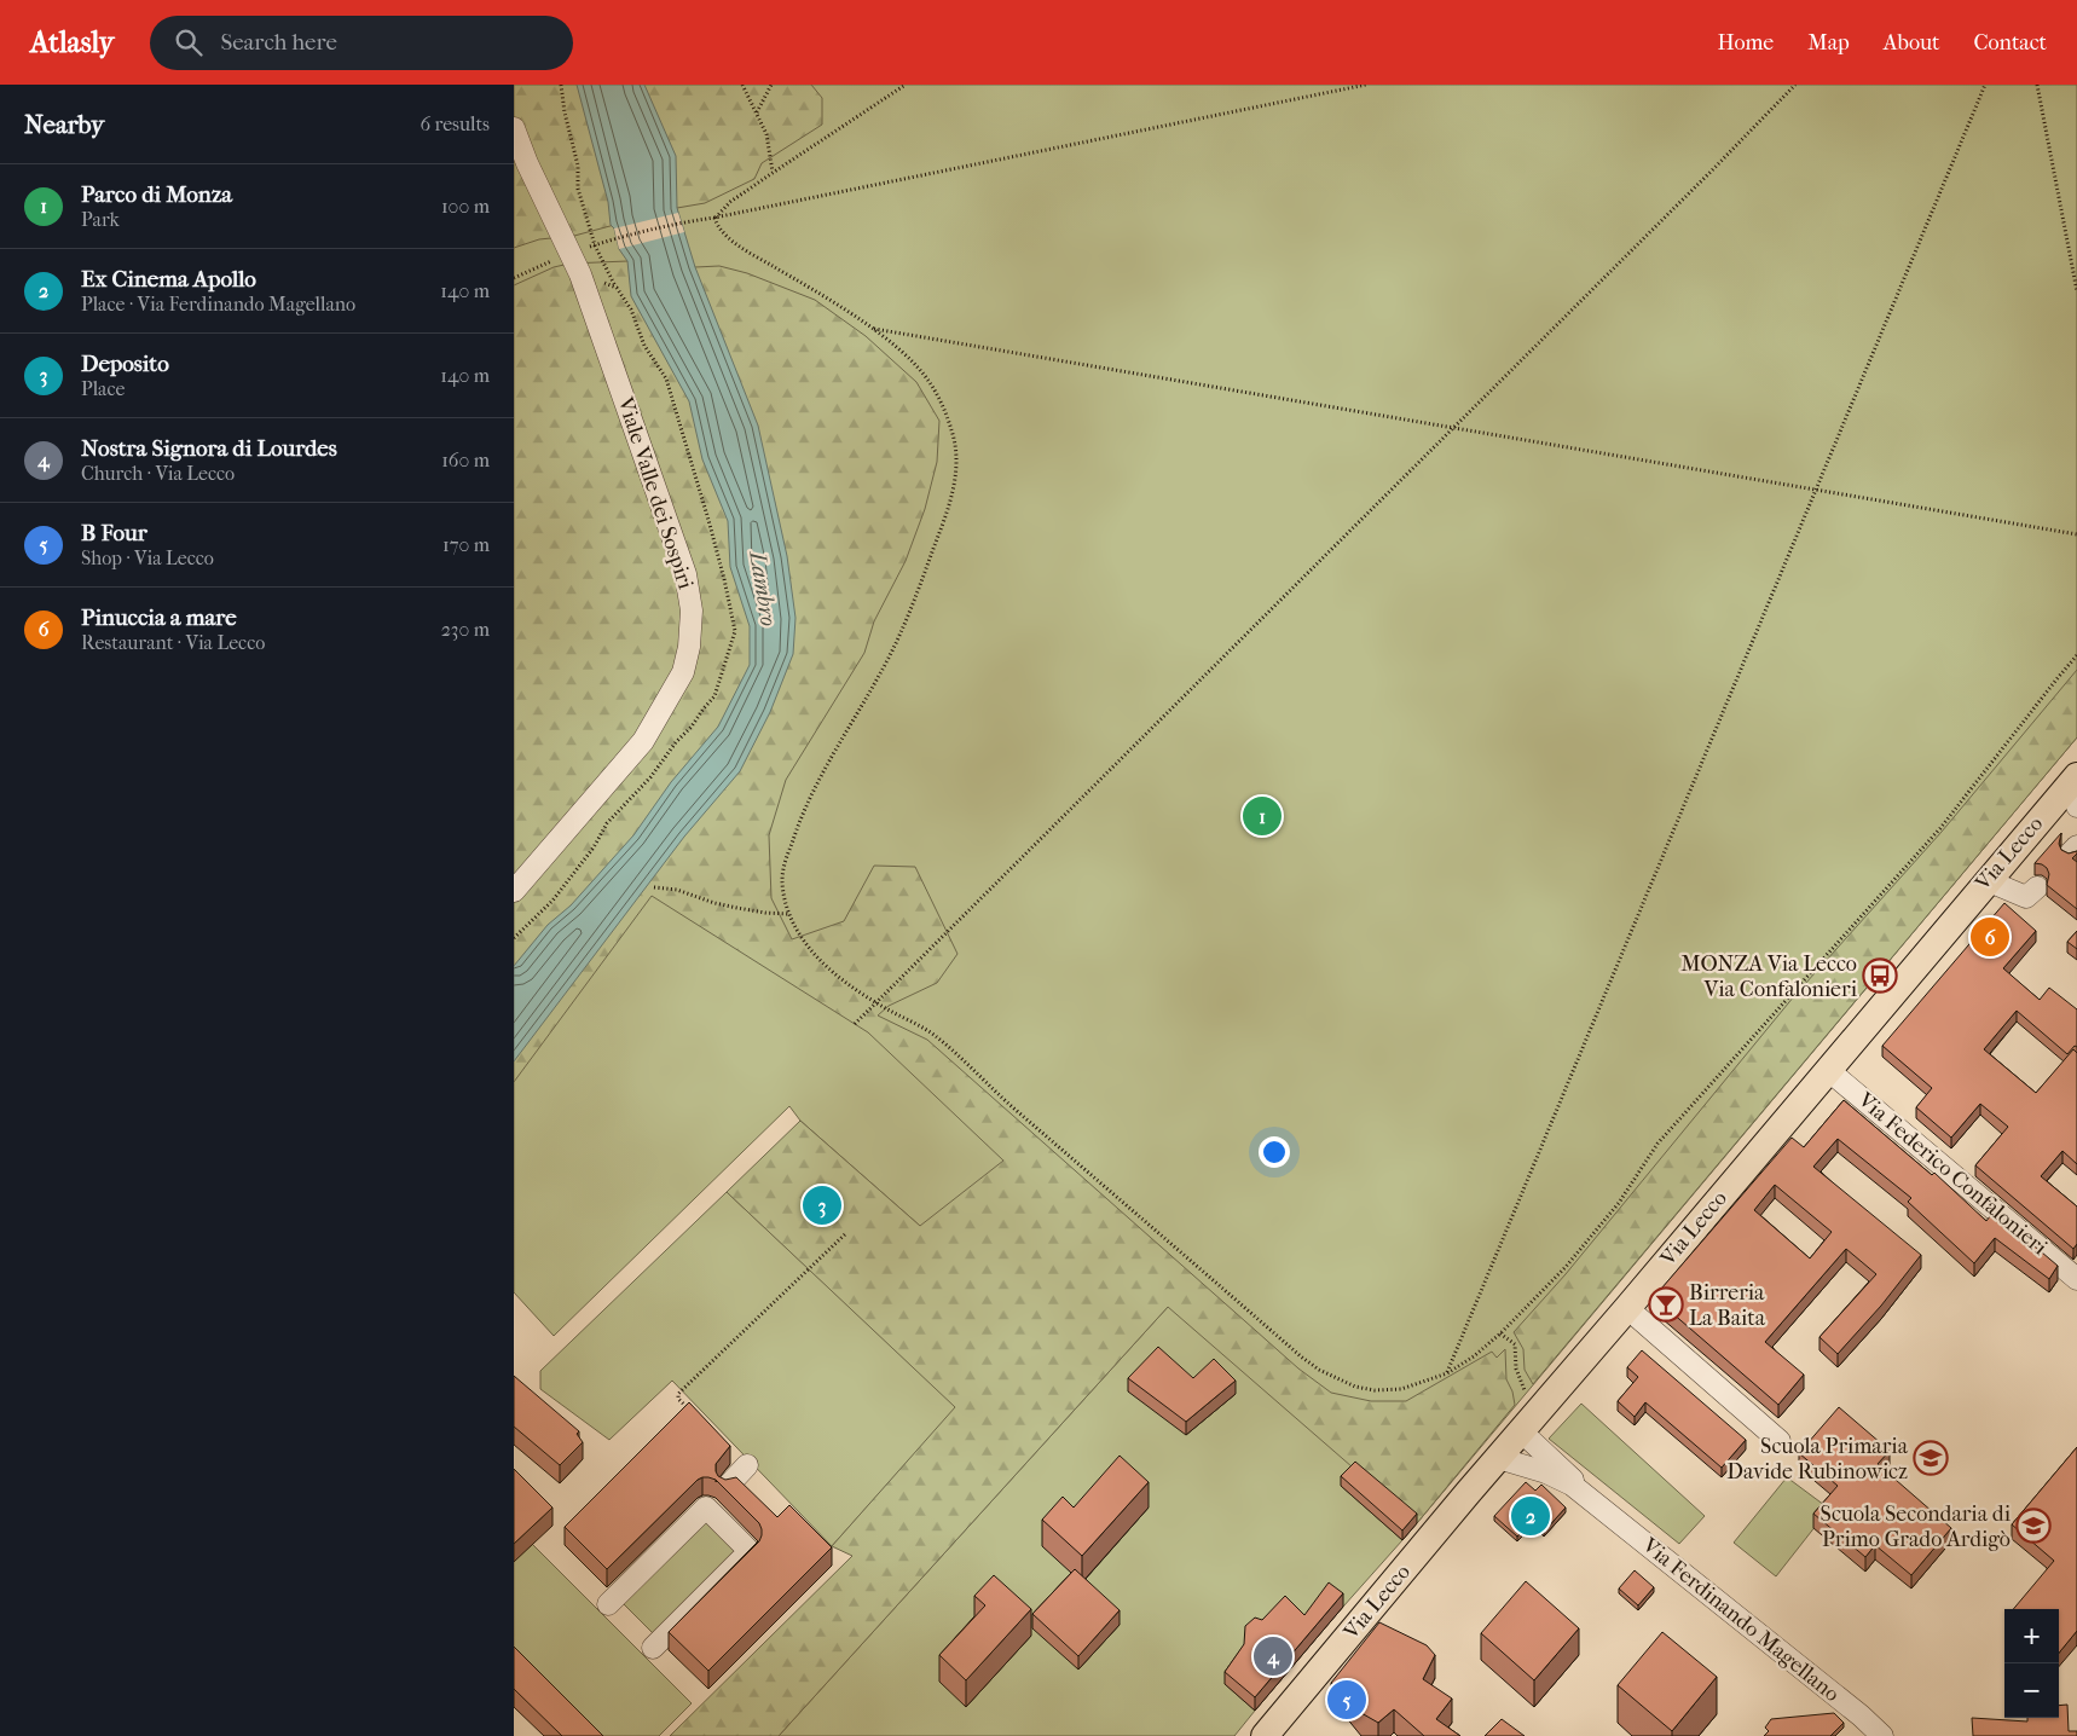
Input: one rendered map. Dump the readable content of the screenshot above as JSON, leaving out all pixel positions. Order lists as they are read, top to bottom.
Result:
{
  "streets": {
    "main road": ["Via Lecco"],
    "street": ["Viale Valle dei Sospiri", "Via Federico Confalonieri", "Via Ferdinando Magellano"]
  },
  "crossings": [
    ["Via Lecco", "Via Federico Confalonieri"],
    ["Via Lecco", "Via Ferdinando Magellano"]
  ],
  "water": ["Lambro"],
  "places": {
    "bus stop": ["MONZA Via Lecco Via Confalonieri"],
    "bar": ["Birreria La Baita"],
    "school or university": ["Scuola Primaria Davide Rubinowicz", "Scuola Secondaria di Primo Grado Ardigò"]
  },
  "page": {
    "header": "Atlasly",
    "search": "Search here",
    "nav": [
      "Home",
      "Map",
      "About",
      "Contact"
    ],
    "heading": ["Nearby", "6 results"],
    "list": [
      {
        "mark": "1",
        "name": "Parco di Monza",
        "note": "Park",
        "value": "100 m"
      },
      {
        "mark": "2",
        "name": "Ex Cinema Apollo",
        "note": "Place · Via Ferdinando Magellano",
        "value": "140 m"
      },
      {
        "mark": "3",
        "name": "Deposito",
        "note": "Place",
        "value": "140 m"
      },
      {
        "mark": "4",
        "name": "Nostra Signora di Lourdes",
        "note": "Church · Via Lecco",
        "value": "160 m"
      },
      {
        "mark": "5",
        "name": "B Four",
        "note": "Shop · Via Lecco",
        "value": "170 m"
      },
      {
        "mark": "6",
        "name": "Pinuccia a mare",
        "note": "Restaurant · Via Lecco",
        "value": "230 m"
      }
    ],
    "pins": [
      "1",
      "6",
      "3",
      "2",
      "4",
      "5"
    ],
    "map_buttons": ["+", "−"]
  }
}
